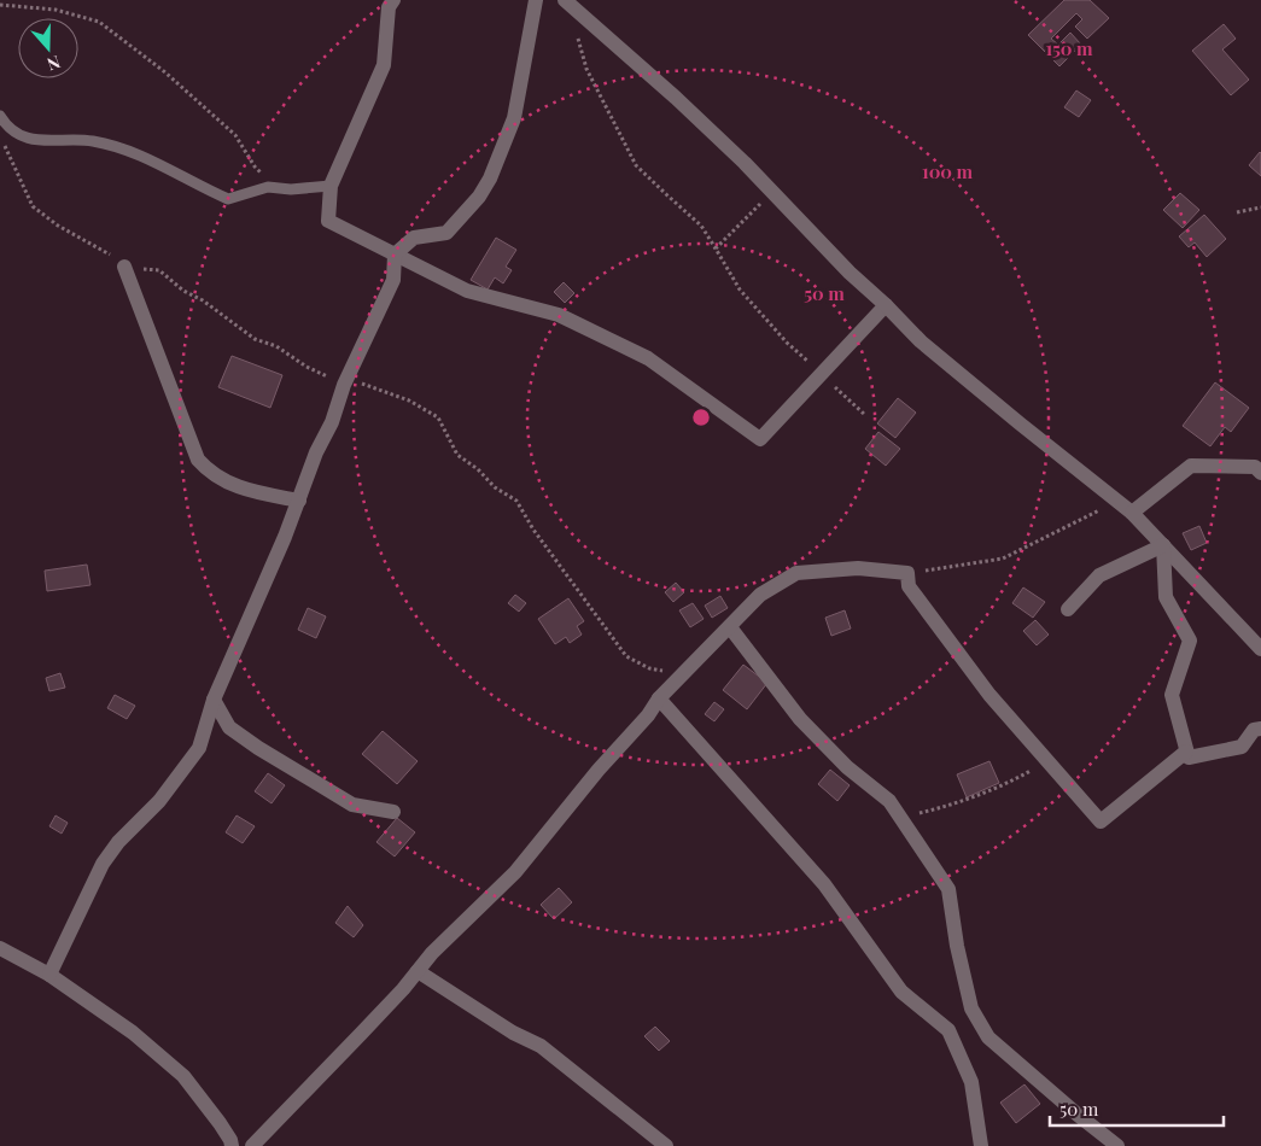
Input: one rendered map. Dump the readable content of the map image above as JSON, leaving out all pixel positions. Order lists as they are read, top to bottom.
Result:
{
  "scale_bar": "50 m",
  "north": "bottom",
  "rings": ["150 m", "100 m", "50 m"]
}
